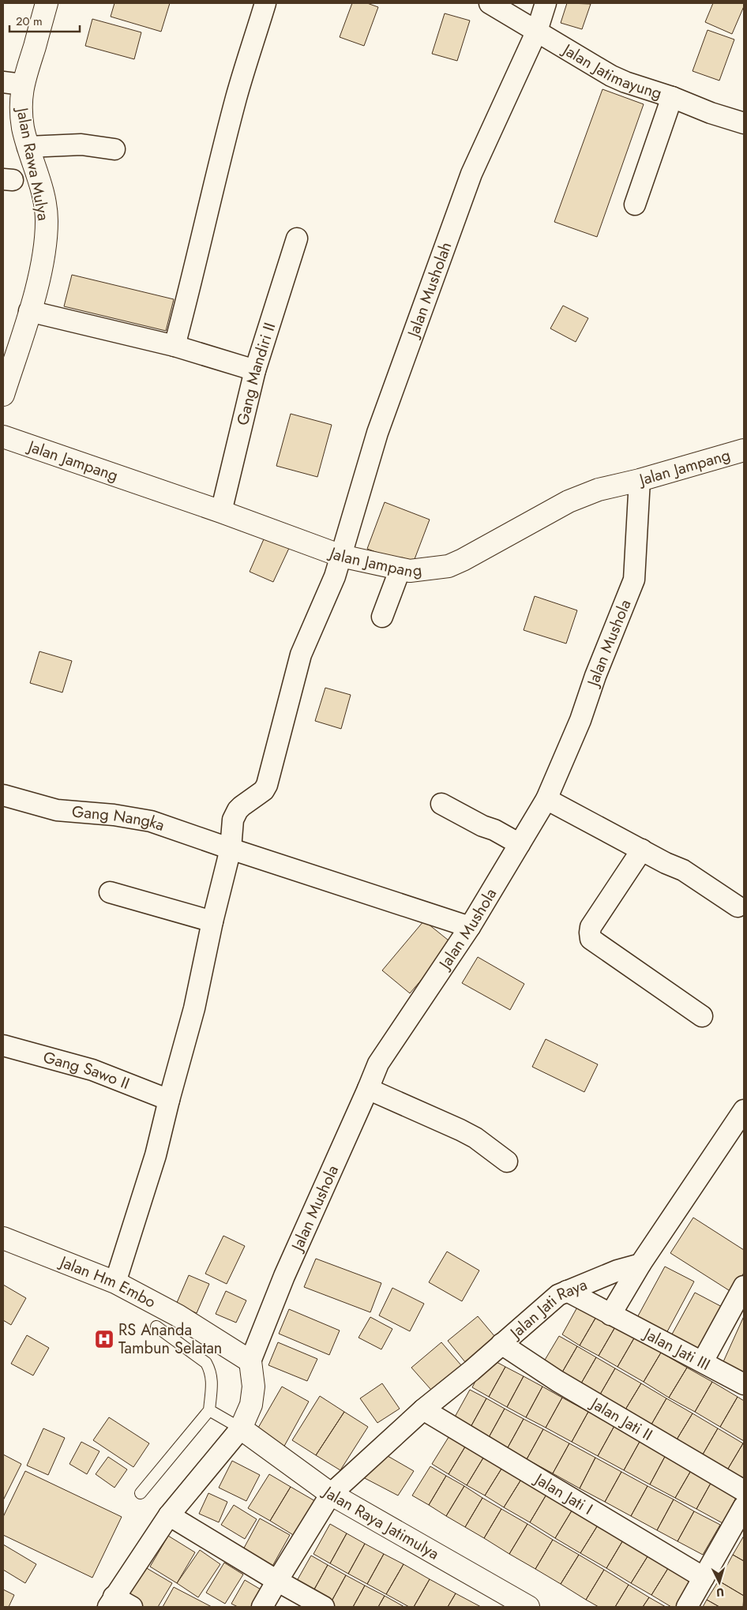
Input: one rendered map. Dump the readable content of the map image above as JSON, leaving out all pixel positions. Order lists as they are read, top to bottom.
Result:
{
  "streets": {
    "main road": [
      "Jalan Rawa Mulya",
      "Jalan Jampang",
      "Jalan Hm Embo",
      "Jalan Raya Jatimulya"
    ],
    "street": [
      "Jalan Jatimayung",
      "Jalan Musholah",
      "Gang Mandiri II",
      "Jalan Mushola",
      "Gang Nangka",
      "Gang Sawo II",
      "Jalan Jati Raya",
      "Jalan Jati III",
      "Jalan Jati II",
      "Jalan Jati I"
    ]
  },
  "crossings": [
    ["Jalan Jatimayung", "Jalan Musholah"],
    ["Jalan Musholah", "Jalan Jampang"],
    ["Jalan Musholah", "Gang Nangka"],
    ["Jalan Musholah", "Gang Sawo II"],
    ["Jalan Musholah", "Jalan Hm Embo"],
    ["Gang Mandiri II", "Jalan Jampang"],
    ["Jalan Jampang", "Jalan Mushola"],
    ["Jalan Mushola", "Gang Nangka"],
    ["Jalan Mushola", "Jalan Hm Embo"],
    ["Jalan Jati Raya", "Jalan Jati III"],
    ["Jalan Jati Raya", "Jalan Jati II"],
    ["Jalan Jati Raya", "Jalan Jati I"],
    ["Jalan Jati Raya", "Jalan Raya Jatimulya"]
  ],
  "places": {
    "hospital": ["RS Ananda Tambun Selatan"]
  },
  "scale_bar": "20 m",
  "north": "bottom"
}
